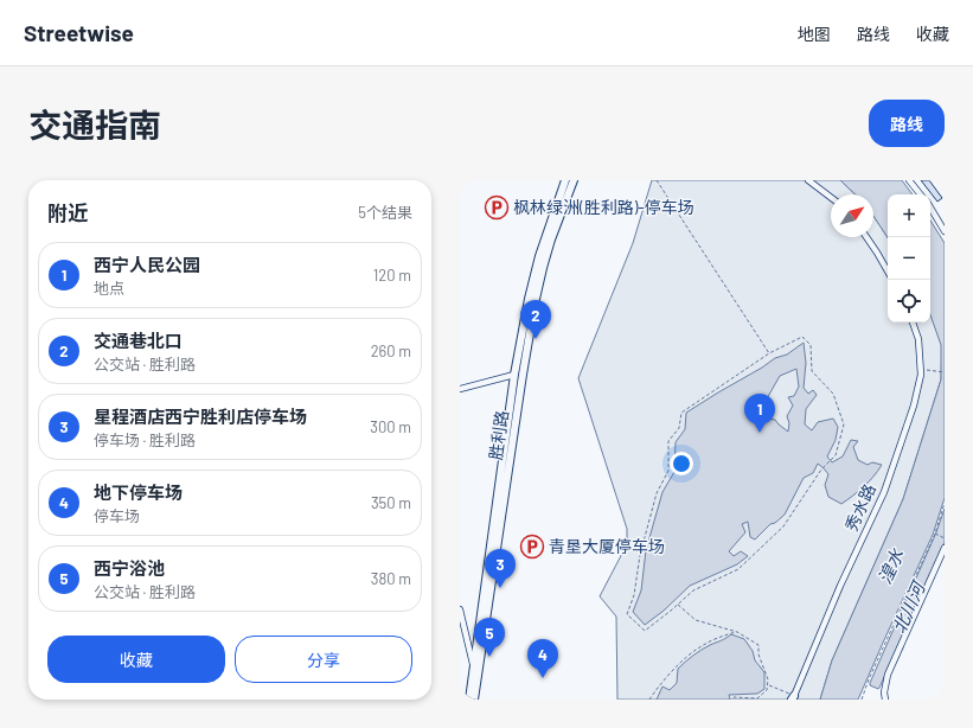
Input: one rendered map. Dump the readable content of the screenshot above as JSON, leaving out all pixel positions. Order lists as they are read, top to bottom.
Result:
{
  "streets": {
    "main road": ["胜利路"],
    "street": ["秀水路"]
  },
  "water": ["湟水", "北川河"],
  "places": {
    "parking": ["枫林绿洲(胜利路)-停车场", "青垦大厦停车场"]
  },
  "north": "top right",
  "page": {
    "header": "Streetwise",
    "nav": ["地图", "路线", "收藏"],
    "title": "交通指南",
    "buttons": [
      "路线",
      ["收藏", "分享"]
    ],
    "heading": ["附近", "5个结果"],
    "map_buttons": ["+", "−"],
    "list": [
      {
        "mark": "1",
        "name": "西宁人民公园",
        "note": "地点",
        "value": "120 m"
      },
      {
        "mark": "2",
        "name": "交通巷北口",
        "note": "公交站 · 胜利路",
        "value": "260 m"
      },
      {
        "mark": "3",
        "name": "星程酒店西宁胜利店停车场",
        "note": "停车场 · 胜利路",
        "value": "300 m"
      },
      {
        "mark": "4",
        "name": "地下停车场",
        "note": "停车场",
        "value": "350 m"
      },
      {
        "mark": "5",
        "name": "西宁浴池",
        "note": "公交站 · 胜利路",
        "value": "380 m"
      }
    ],
    "pins": [
      "2",
      "1",
      "3",
      "5",
      "4"
    ]
  }
}
